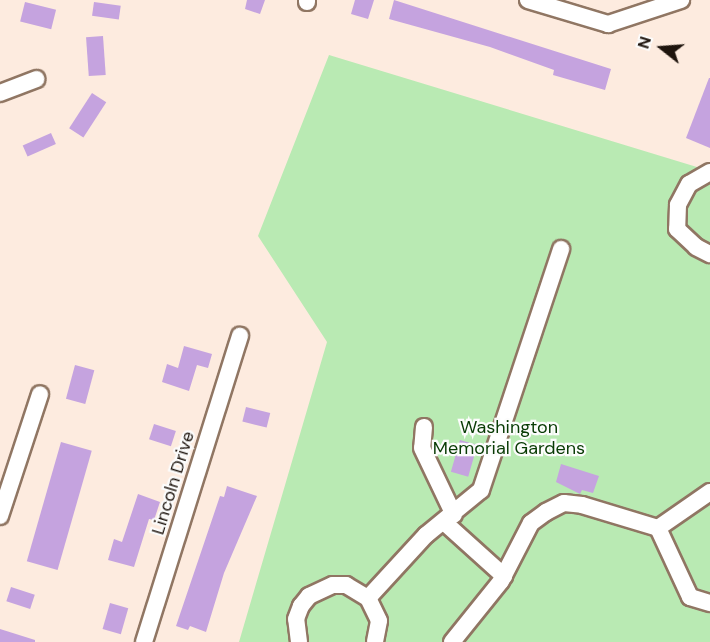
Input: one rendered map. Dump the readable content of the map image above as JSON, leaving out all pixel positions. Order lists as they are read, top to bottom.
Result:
{
  "streets": {
    "street": ["Lincoln Drive"]
  },
  "parks": ["Washington Memorial Gardens"],
  "north": "left"
}
